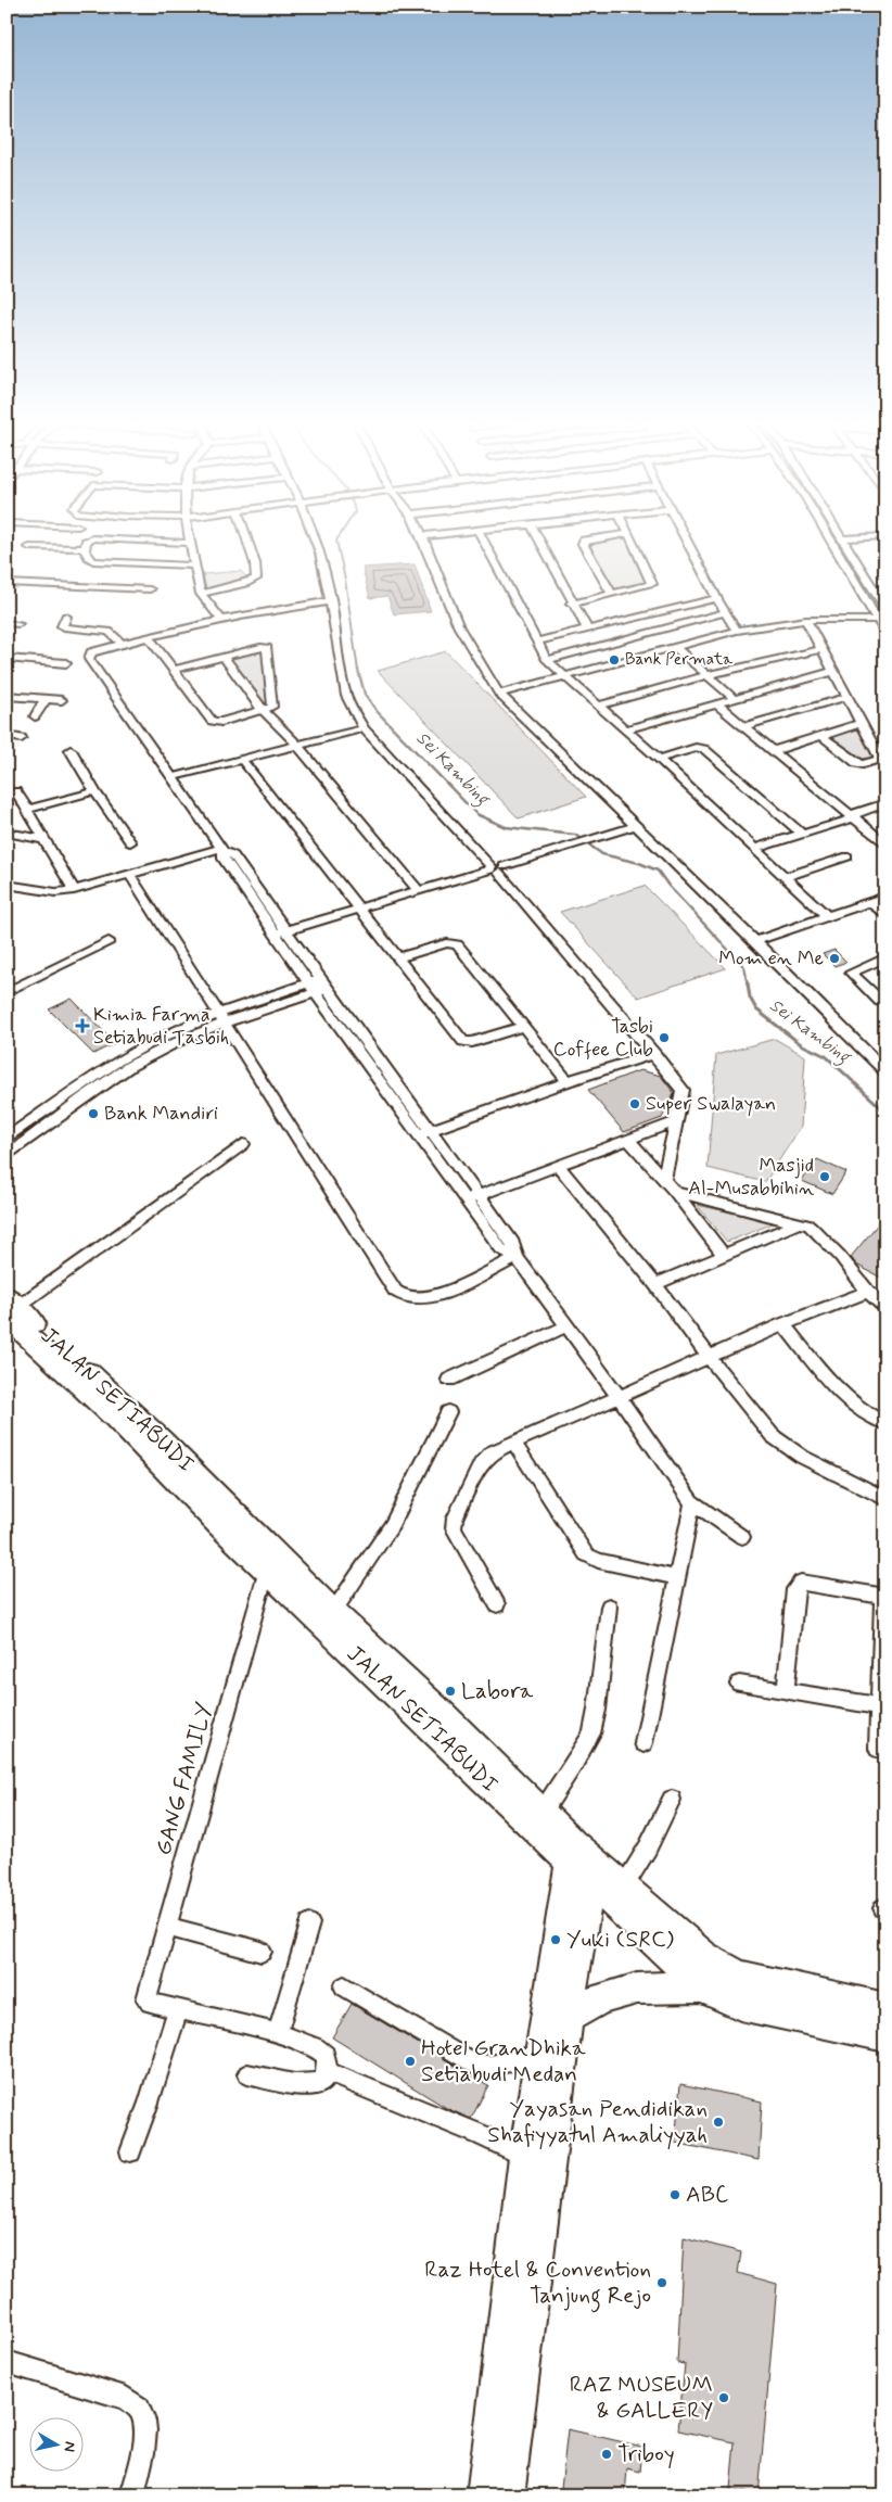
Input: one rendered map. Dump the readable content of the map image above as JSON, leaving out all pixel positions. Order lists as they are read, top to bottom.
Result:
{
  "streets": {
    "main road": ["JALAN SETIABUDI"],
    "street": ["GANG FAMILY"]
  },
  "crossings": [
    ["JALAN SETIABUDI", "GANG FAMILY"]
  ],
  "water": ["Sei Kambing"],
  "places": {
    "other": [
      "Bank Permata",
      "Mom en Me",
      "Tasbi Coffee Club",
      "Super Swalayan",
      "Bank Mandiri",
      "Masjid Al-Musabbihin",
      "Labora",
      "Yuki (SRC)",
      "Hotel GranDhika Setiabudi Medan",
      "Yayasan Pendidikan Shafiyyatul Amaliyyah",
      "ABC",
      "Raz Hotel & Convention Tanjung Rejo",
      "RAZ MUSEUM & GALLERY",
      "Triboy"
    ],
    "health": ["Kimia Farma Setiabudi Tasbih"]
  },
  "north": "right"
}
